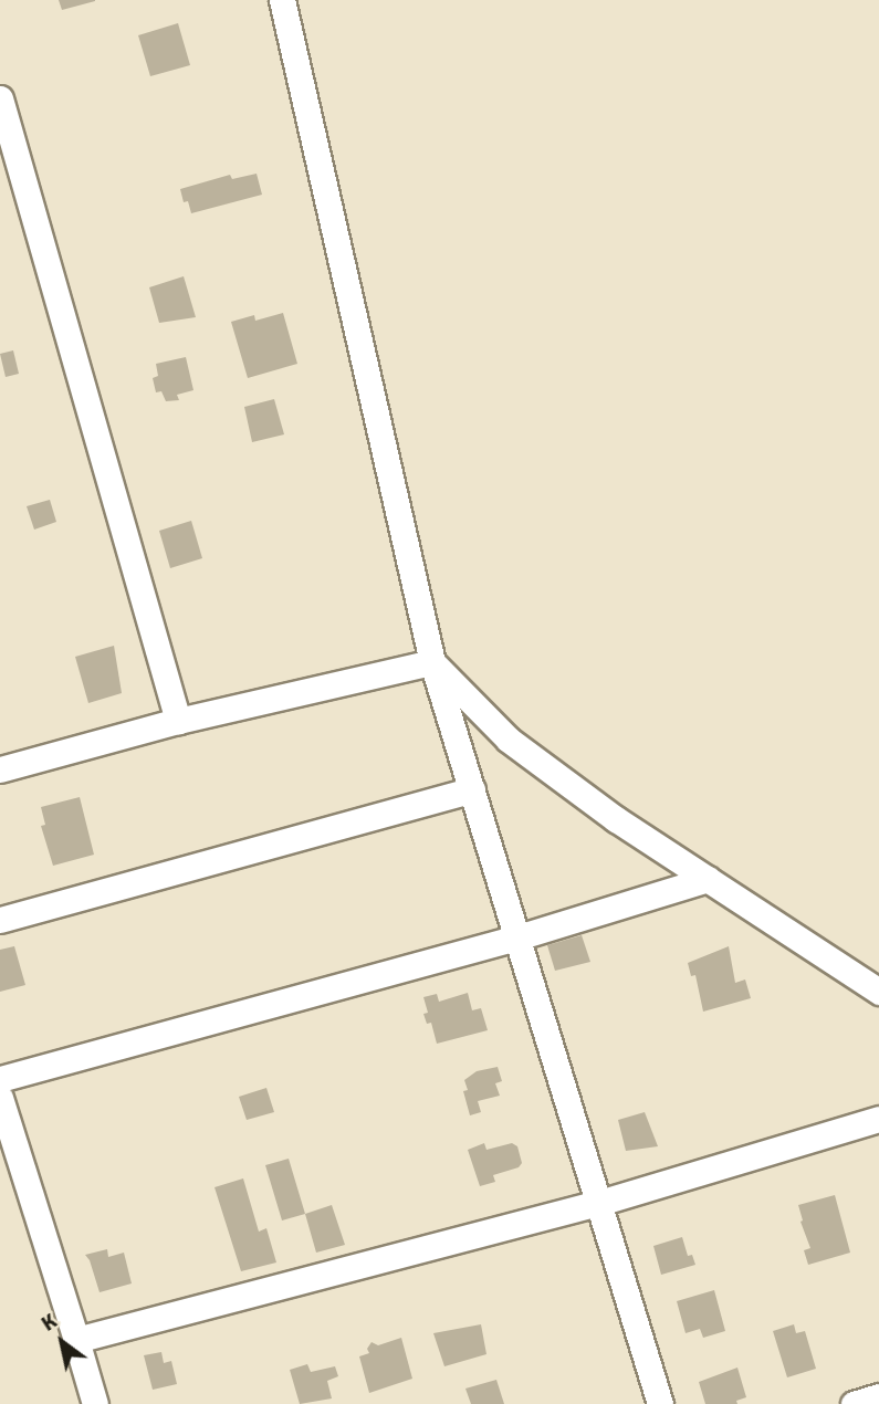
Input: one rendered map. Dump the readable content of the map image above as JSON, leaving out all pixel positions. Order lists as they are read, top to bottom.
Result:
{
  "north": "top left"
}
